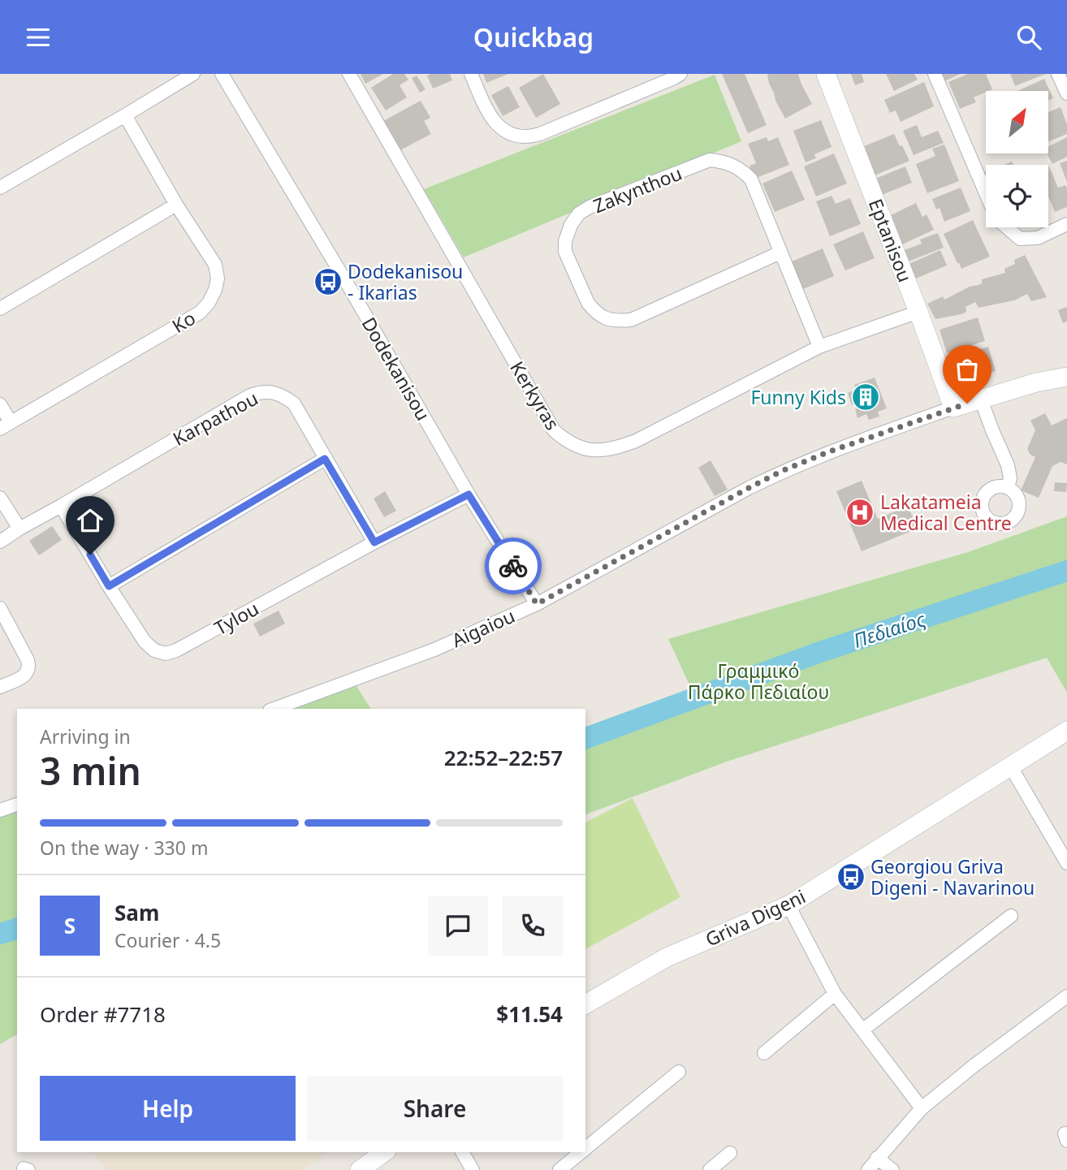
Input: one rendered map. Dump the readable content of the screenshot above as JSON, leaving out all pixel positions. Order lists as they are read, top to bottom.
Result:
{
  "streets": {
    "street": [
      "Zakynthou",
      "Eptanisou",
      "Ko",
      "Dodekanisou",
      "Kerkyras",
      "Karpathou",
      "Tylou",
      "Aigaiou",
      "Griva Digeni"
    ]
  },
  "crossings": [
    ["Zakynthou", "Kerkyras"],
    ["Eptanisou", "Kerkyras"],
    ["Eptanisou", "Aigaiou"],
    ["Dodekanisou", "Tylou"],
    ["Dodekanisou", "Aigaiou"],
    ["Karpathou", "Tylou"]
  ],
  "water": ["Πεδιαίος"],
  "parks": ["Γραμμικό Πάρκο Πεδιαίου"],
  "places": {
    "bus stop": ["Dodekanisou - Ikarias", "Georgiou Griva Digeni - Navarinou"],
    "building": ["Funny Kids"],
    "hospital": ["Lakatameia Medical Centre"]
  },
  "north": "top right",
  "page": {
    "header": "Quickbag",
    "heading": ["3 min", "Arriving in", "22:52–22:57"],
    "panel": [
      "Sam",
      "Courier · 4.5",
      "Order #7718",
      "$11.54"
    ],
    "bar": "On the way · 330 m",
    "round": "S",
    "buttons": ["Help", "Share"]
  }
}
